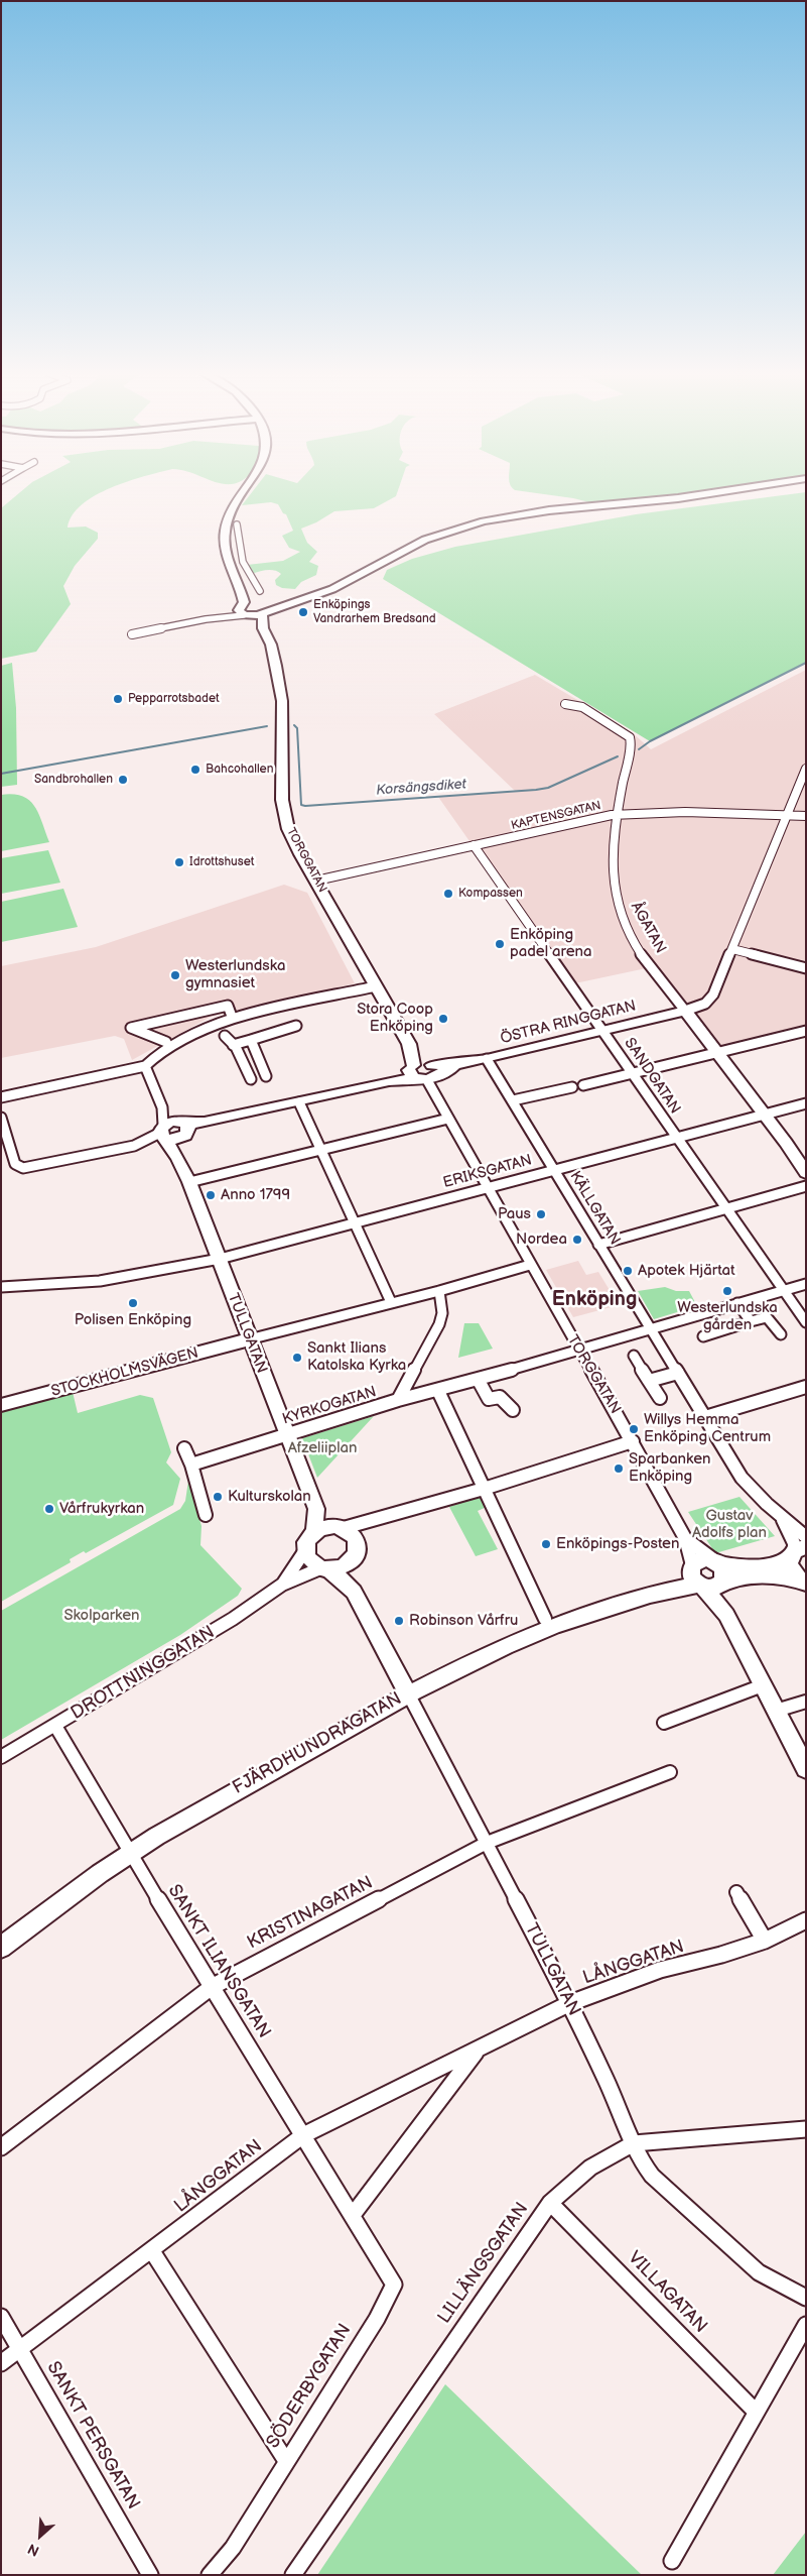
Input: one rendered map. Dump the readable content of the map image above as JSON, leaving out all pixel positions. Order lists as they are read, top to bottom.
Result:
{
  "streets": {
    "street": [
      "KAPTENSGATAN",
      "TORGGATAN",
      "ÅGATAN",
      "ÖSTRA RINGGATAN",
      "SANDGATAN",
      "ERIKSGATAN",
      "KÄLLGATAN",
      "TULLGATAN",
      "STOCKHOLMSVÄGEN",
      "KYRKOGATAN",
      "DROTTNINGGATAN",
      "FJÄRDHUNDRAGATAN",
      "KRISTINAGATAN",
      "SANKT ILIANSGATAN",
      "LÅNGGATAN",
      "LILLÄNGSGATAN",
      "VILLAGATAN",
      "SÖDERBYGATAN",
      "SANKT PERSGATAN"
    ]
  },
  "crossings": [
    ["KAPTENSGATAN", "TORGGATAN"],
    ["KAPTENSGATAN", "ÅGATAN"],
    ["KAPTENSGATAN", "SANDGATAN"],
    ["TORGGATAN", "ÖSTRA RINGGATAN"],
    ["TORGGATAN", "ERIKSGATAN"],
    ["TORGGATAN", "KYRKOGATAN"],
    ["TORGGATAN", "FJÄRDHUNDRAGATAN"],
    ["ÅGATAN", "ÖSTRA RINGGATAN"],
    ["ÅGATAN", "ERIKSGATAN"],
    ["ÖSTRA RINGGATAN", "SANDGATAN"],
    ["ÖSTRA RINGGATAN", "KÄLLGATAN"],
    ["SANDGATAN", "ERIKSGATAN"],
    ["SANDGATAN", "KYRKOGATAN"],
    ["ERIKSGATAN", "KÄLLGATAN"],
    ["ERIKSGATAN", "TULLGATAN"],
    ["KÄLLGATAN", "KYRKOGATAN"],
    ["TULLGATAN", "STOCKHOLMSVÄGEN"],
    ["TULLGATAN", "KYRKOGATAN"],
    ["TULLGATAN", "DROTTNINGGATAN"],
    ["TULLGATAN", "FJÄRDHUNDRAGATAN"],
    ["TULLGATAN", "KRISTINAGATAN"],
    ["TULLGATAN", "LÅNGGATAN"],
    ["TULLGATAN", "LILLÄNGSGATAN"],
    ["DROTTNINGGATAN", "SANKT ILIANSGATAN"],
    ["FJÄRDHUNDRAGATAN", "SANKT ILIANSGATAN"],
    ["KRISTINAGATAN", "SANKT ILIANSGATAN"],
    ["SANKT ILIANSGATAN", "LÅNGGATAN"],
    ["SANKT ILIANSGATAN", "SÖDERBYGATAN"],
    ["LÅNGGATAN", "SÖDERBYGATAN"],
    ["LÅNGGATAN", "SANKT PERSGATAN"],
    ["LILLÄNGSGATAN", "VILLAGATAN"]
  ],
  "districts": ["Enköping"],
  "water": ["Korsängsdiket"],
  "parks": ["Afzeliiplan", "Gustav Adolfs plan", "Skolparken"],
  "places": [
    "Enköpings Vandrarhem Bredsand",
    "Pepparrotsbadet",
    "Bahcohallen",
    "Sandbrohallen",
    "Idrottshuset",
    "Kompassen",
    "Enköping padel arena",
    "Westerlundska gymnasiet",
    "Stora Coop Enköping",
    "Anno 1799",
    "Paus",
    "Nordea",
    "Apotek Hjärtat",
    "Westerlundska gården",
    "Polisen Enköping",
    "Sankt Ilians Katolska Kyrka",
    "Willys Hemma Enköping Centrum",
    "Sparbanken Enköping",
    "Kulturskolan",
    "Vårfrukyrkan",
    "Enköpings-Posten",
    "Robinson Vårfru"
  ],
  "north": "bottom left"
}
